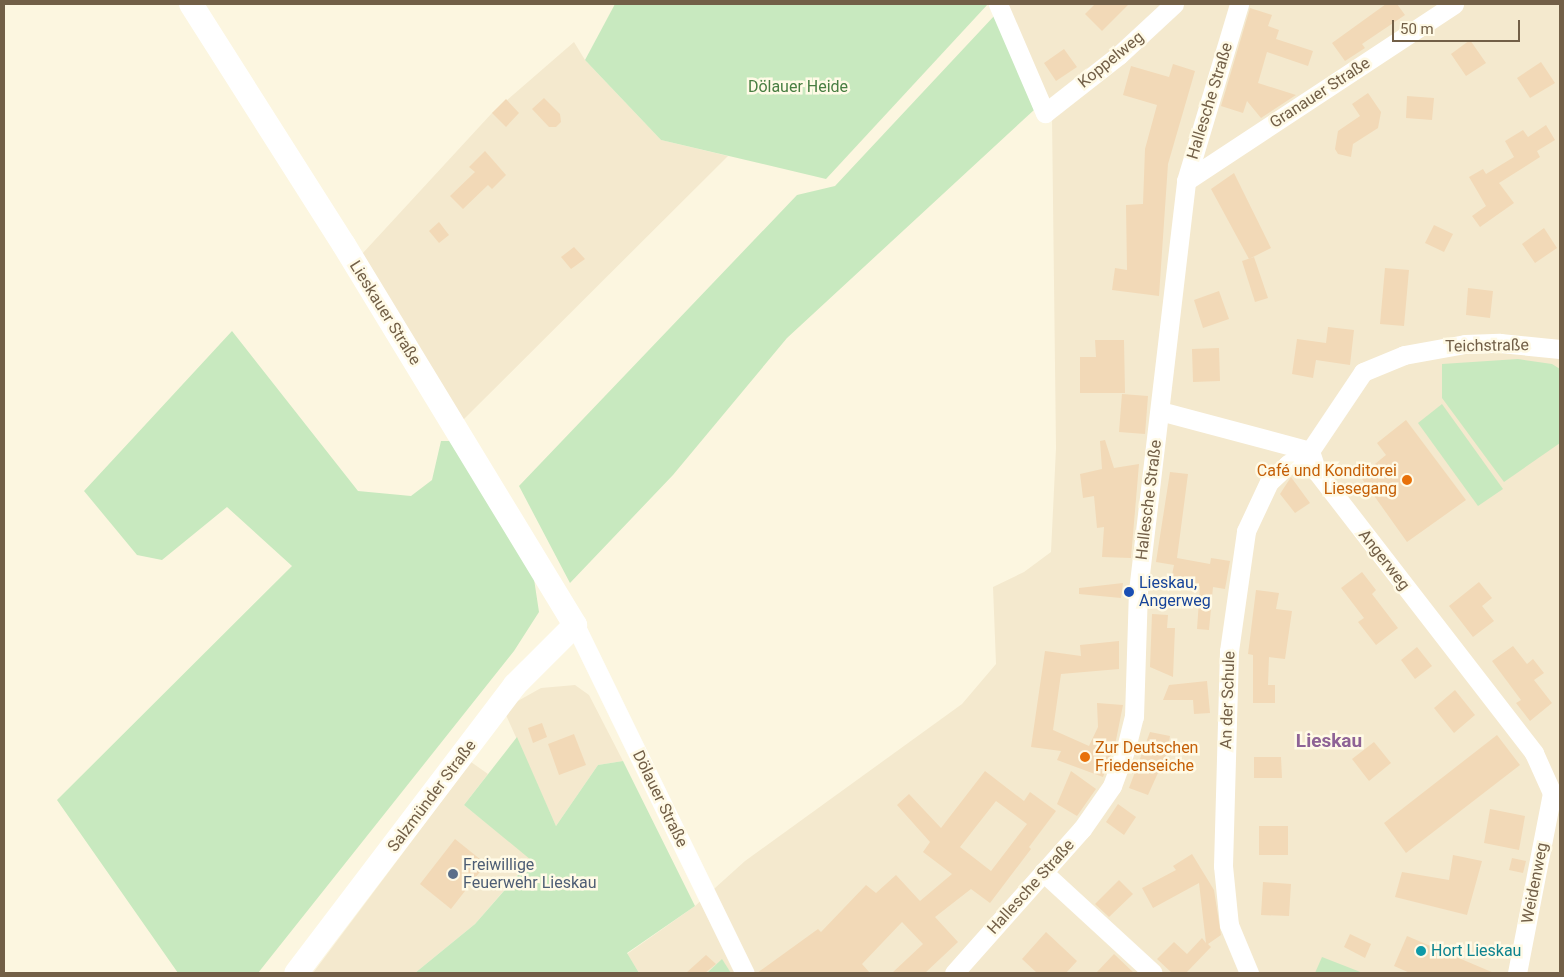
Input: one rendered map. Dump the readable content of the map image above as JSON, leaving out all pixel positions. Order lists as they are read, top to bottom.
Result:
{
  "streets": {
    "street": [
      "Koppelweg",
      "Granauer Straße",
      "Hallesche Straße",
      "Lieskauer Straße",
      "Teichstraße",
      "Angerweg",
      "An der Schule",
      "Salzmünder Straße",
      "Dölauer Straße",
      "Weidenweg"
    ]
  },
  "crossings": [
    ["Granauer Straße", "Hallesche Straße"],
    ["Lieskauer Straße", "Salzmünder Straße"],
    ["Lieskauer Straße", "Dölauer Straße"],
    ["Teichstraße", "Angerweg"],
    ["Teichstraße", "An der Schule"],
    ["Angerweg", "An der Schule"],
    ["Angerweg", "Weidenweg"],
    ["Salzmünder Straße", "Dölauer Straße"]
  ],
  "districts": ["Lieskau"],
  "parks": ["Dölauer Heide"],
  "places": [
    "Café und Konditorei Liesegang",
    "Lieskau, Angerweg",
    "Zur Deutschen Friedenseiche",
    "Freiwillige Feuerwehr Lieskau",
    "Hort Lieskau"
  ],
  "scale_bar": "50 m"
}
